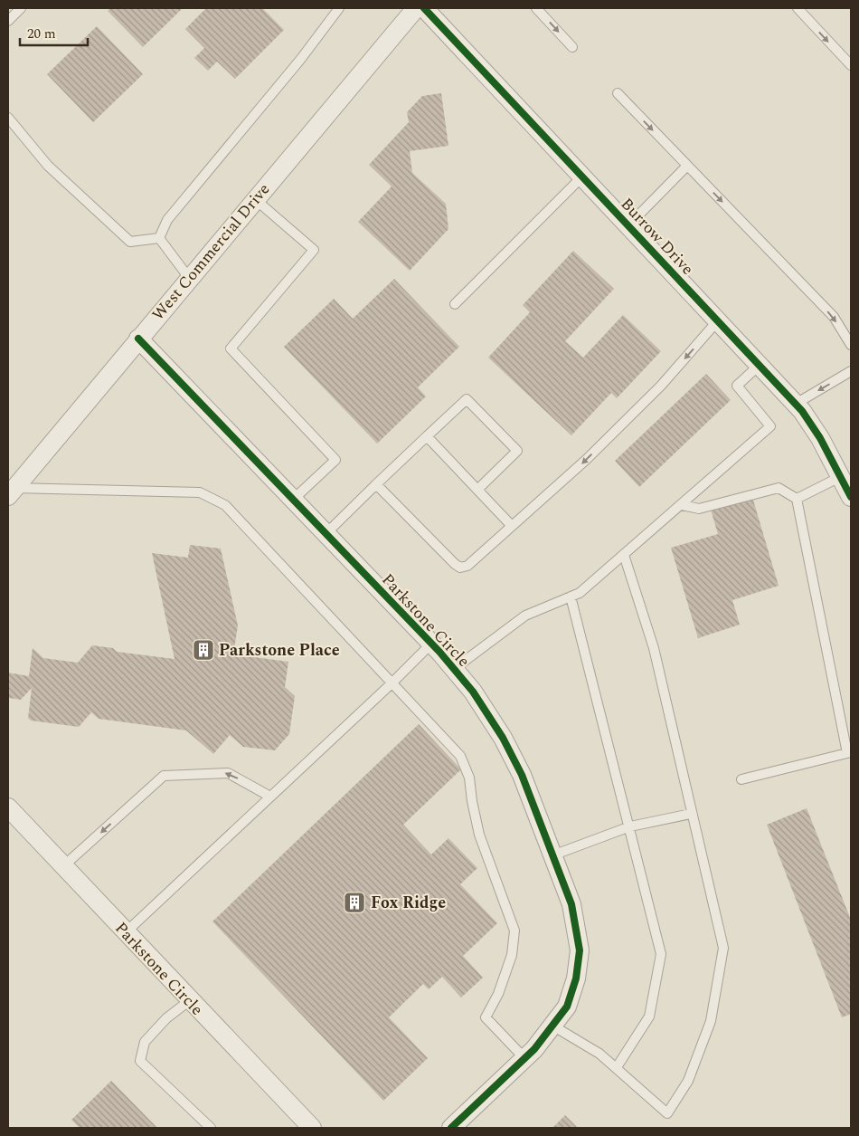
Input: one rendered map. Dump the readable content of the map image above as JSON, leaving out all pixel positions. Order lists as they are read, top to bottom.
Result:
{
  "streets": {
    "street": ["Burrow Drive", "West Commercial Drive", "Parkstone Circle"]
  },
  "crossings": [
    ["West Commercial Drive", "Parkstone Circle"]
  ],
  "places": {
    "building": ["Parkstone Place", "Fox Ridge"]
  },
  "scale_bar": "20 m"
}
